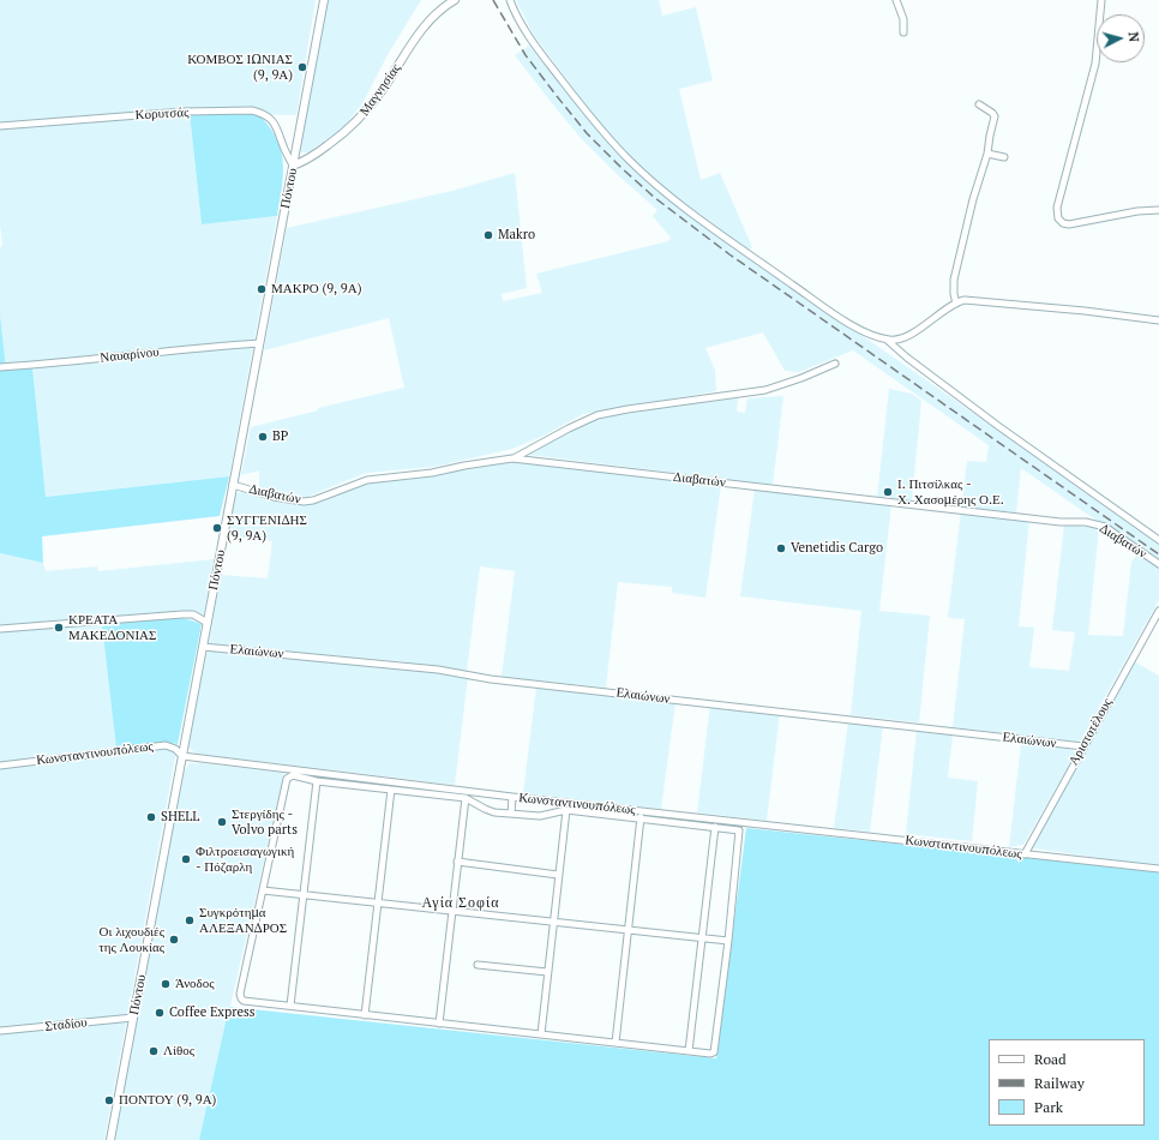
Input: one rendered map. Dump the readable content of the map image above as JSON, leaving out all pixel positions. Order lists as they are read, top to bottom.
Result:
{
  "streets": {
    "street": [
      "Μαγνησίας",
      "Κορυτσάς",
      "Πόντου",
      "Ναυαρίνου",
      "Διαβατών",
      "Ελαιώνων",
      "Αριστοτέλους",
      "Κωνσταντινουπόλεως",
      "Σταδίου"
    ]
  },
  "crossings": [
    ["Μαγνησίας", "Κορυτσάς"],
    ["Μαγνησίας", "Πόντου"],
    ["Κορυτσάς", "Πόντου"],
    ["Πόντου", "Ναυαρίνου"],
    ["Πόντου", "Διαβατών"],
    ["Πόντου", "Ελαιώνων"],
    ["Πόντου", "Κωνσταντινουπόλεως"],
    ["Πόντου", "Σταδίου"],
    ["Ελαιώνων", "Αριστοτέλους"],
    ["Αριστοτέλους", "Κωνσταντινουπόλεως"]
  ],
  "districts": ["Αγία Σοφία"],
  "places": [
    "ΚΟΜΒΟΣ ΙΩΝΙΑΣ (9, 9Α)",
    "Makro",
    "ΜΑΚΡΟ (9, 9Α)",
    "BP",
    "Ι. Πιτσίλκας - Χ. Χασομέρης Ο.Ε.",
    "ΣΥΓΓΕΝΙΔΗΣ (9, 9Α)",
    "Venetidis Cargo",
    "ΚΡΕΑΤΑ ΜΑΚΕΔΟΝΙΑΣ",
    "SHELL",
    "Στεργίδης - Volvo parts",
    "Φιλτροεισαγωγική - Πόζαρλη",
    "Συγκρότημα ΑΛΕΞΑΝΔΡΟΣ",
    "Οι λιχουδιές της Λουκίας",
    "Άνοδος",
    "Coffee Express",
    "Λίθος",
    "ΠΟΝΤΟΥ (9, 9Α)"
  ],
  "legend": ["Road", "Railway", "Park"],
  "north": "right"
}
